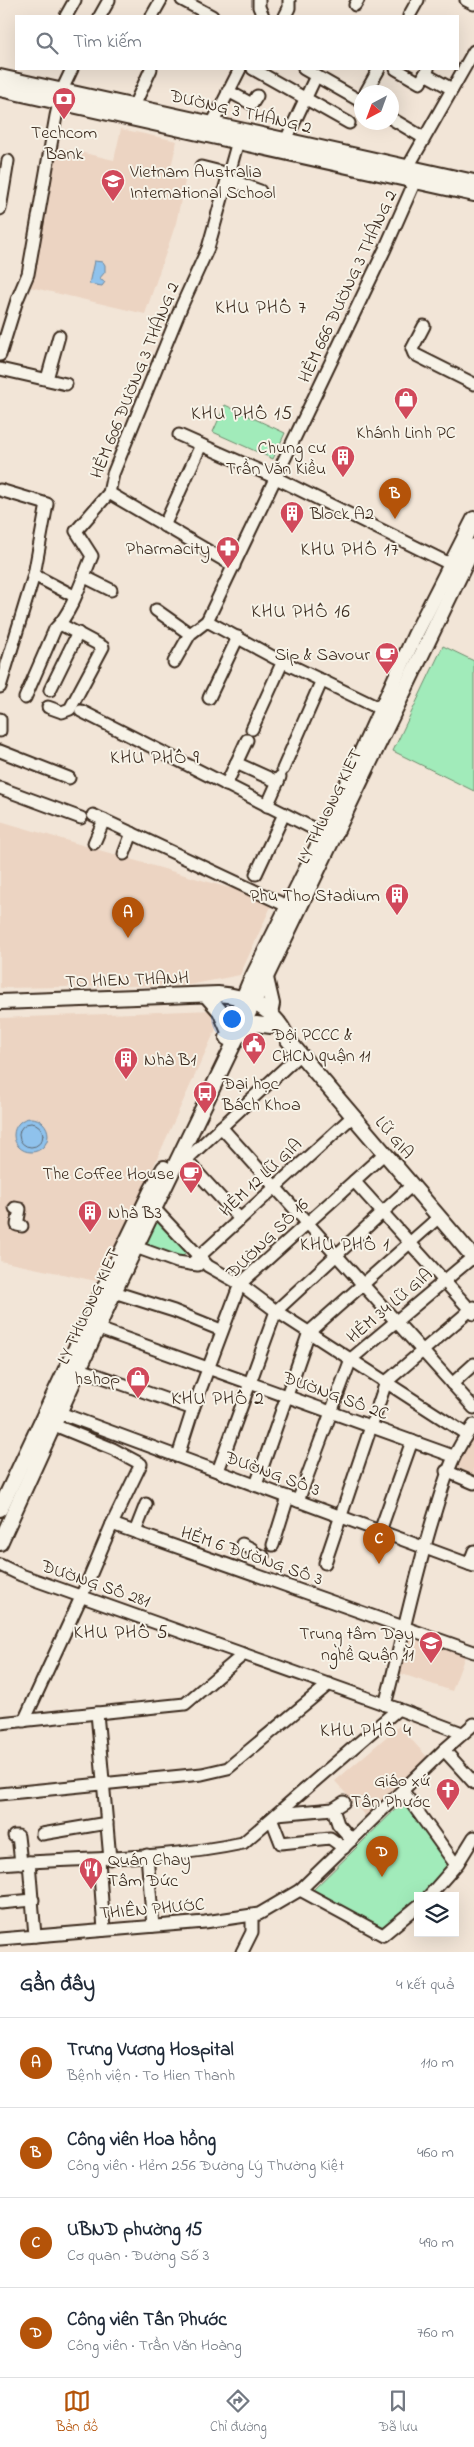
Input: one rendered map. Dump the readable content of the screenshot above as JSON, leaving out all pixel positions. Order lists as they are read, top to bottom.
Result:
{
  "streets": {
    "main road": [
      "ĐƯỜNG 3 THÁNG 2",
      "LY THUONG KIET",
      "TO HIEN THANH",
      "LỮ GIA"
    ],
    "street": [
      "HẺM 666 ĐƯỜNG 3 THÁNG 2",
      "HẺM 606 ĐƯỜNG 3 THÁNG 2",
      "HẺM 12 LỮ GIA",
      "ĐƯỜNG SỐ 16",
      "HẺM 34 LỮ GIA",
      "ĐƯỜNG SỐ 2C",
      "ĐƯỜNG SỐ 3",
      "HẺM 6 ĐƯỜNG SỐ 3",
      "ĐƯỜNG SỐ 281",
      "THIÊN PHƯỚC"
    ]
  },
  "crossings": [
    ["ĐƯỜNG 3 THÁNG 2", "HẺM 666 ĐƯỜNG 3 THÁNG 2"],
    ["ĐƯỜNG 3 THÁNG 2", "HẺM 606 ĐƯỜNG 3 THÁNG 2"],
    ["LY THUONG KIET", "TO HIEN THANH"],
    ["LY THUONG KIET", "LỮ GIA"],
    ["LY THUONG KIET", "ĐƯỜNG SỐ 2C"],
    ["LY THUONG KIET", "ĐƯỜNG SỐ 3"],
    ["TO HIEN THANH", "LỮ GIA"],
    ["LỮ GIA", "HẺM 12 LỮ GIA"],
    ["LỮ GIA", "ĐƯỜNG SỐ 16"],
    ["LỮ GIA", "HẺM 34 LỮ GIA"],
    ["ĐƯỜNG SỐ 16", "ĐƯỜNG SỐ 2C"],
    ["ĐƯỜNG SỐ 16", "ĐƯỜNG SỐ 3"],
    ["HẺM 34 LỮ GIA", "ĐƯỜNG SỐ 2C"],
    ["HẺM 34 LỮ GIA", "ĐƯỜNG SỐ 3"],
    ["ĐƯỜNG SỐ 281", "THIÊN PHƯỚC"]
  ],
  "districts": [
    "KHU PHỐ 7",
    "KHU PHỐ 15",
    "KHU PHỐ 17",
    "KHU PHỐ 16",
    "KHU PHỐ 9",
    "KHU PHỐ 1",
    "KHU PHỐ 2",
    "KHU PHỐ 5",
    "KHU PHỐ 4"
  ],
  "places": {
    "bank": ["Techcom Bank"],
    "school or university": ["Vietnam Australia International School", "Trung tâm Dạy nghề Quận 11"],
    "shop": ["Khánh Linh PC", "hshop"],
    "building": [
      "Chung cư Trần Văn Kiều",
      "Block A2",
      "Phu Tho Stadium",
      "Nhà B1",
      "Nhà B3"
    ],
    "pharmacy": ["Pharmacity"],
    "cafe": ["Sip & Savour", "The Coffee House"],
    "public building": ["Đội PCCC & CHCN quận 11"],
    "bus stop": ["Đại học Bách Khoa"],
    "church": ["Giáo xứ Tân Phước"],
    "restaurant": ["Quán Chay Tâm Đức"]
  },
  "north": "bottom left",
  "page": {
    "search": "Tìm kiếm",
    "pins": [
      "B",
      "A",
      "C",
      "D"
    ],
    "heading": ["Gần đây", "4 kết quả"],
    "list": [
      {
        "mark": "A",
        "name": "Trưng Vương Hospital",
        "note": "Bệnh viện · To Hien Thanh",
        "value": "110 m"
      },
      {
        "mark": "B",
        "name": "Công viên Hoa hồng",
        "note": "Công viên · Hẻm 256 Đường Lý Thường Kiệt",
        "value": "460 m"
      },
      {
        "mark": "C",
        "name": "UBND phường 15",
        "note": "Cơ quan · Đường Số 3",
        "value": "490 m"
      },
      {
        "mark": "D",
        "name": "Công viên Tân Phước",
        "note": "Công viên · Trần Văn Hoàng",
        "value": "760 m"
      }
    ],
    "nav": ["Bản đồ", "Chỉ đường", "Đã lưu"]
  }
}
